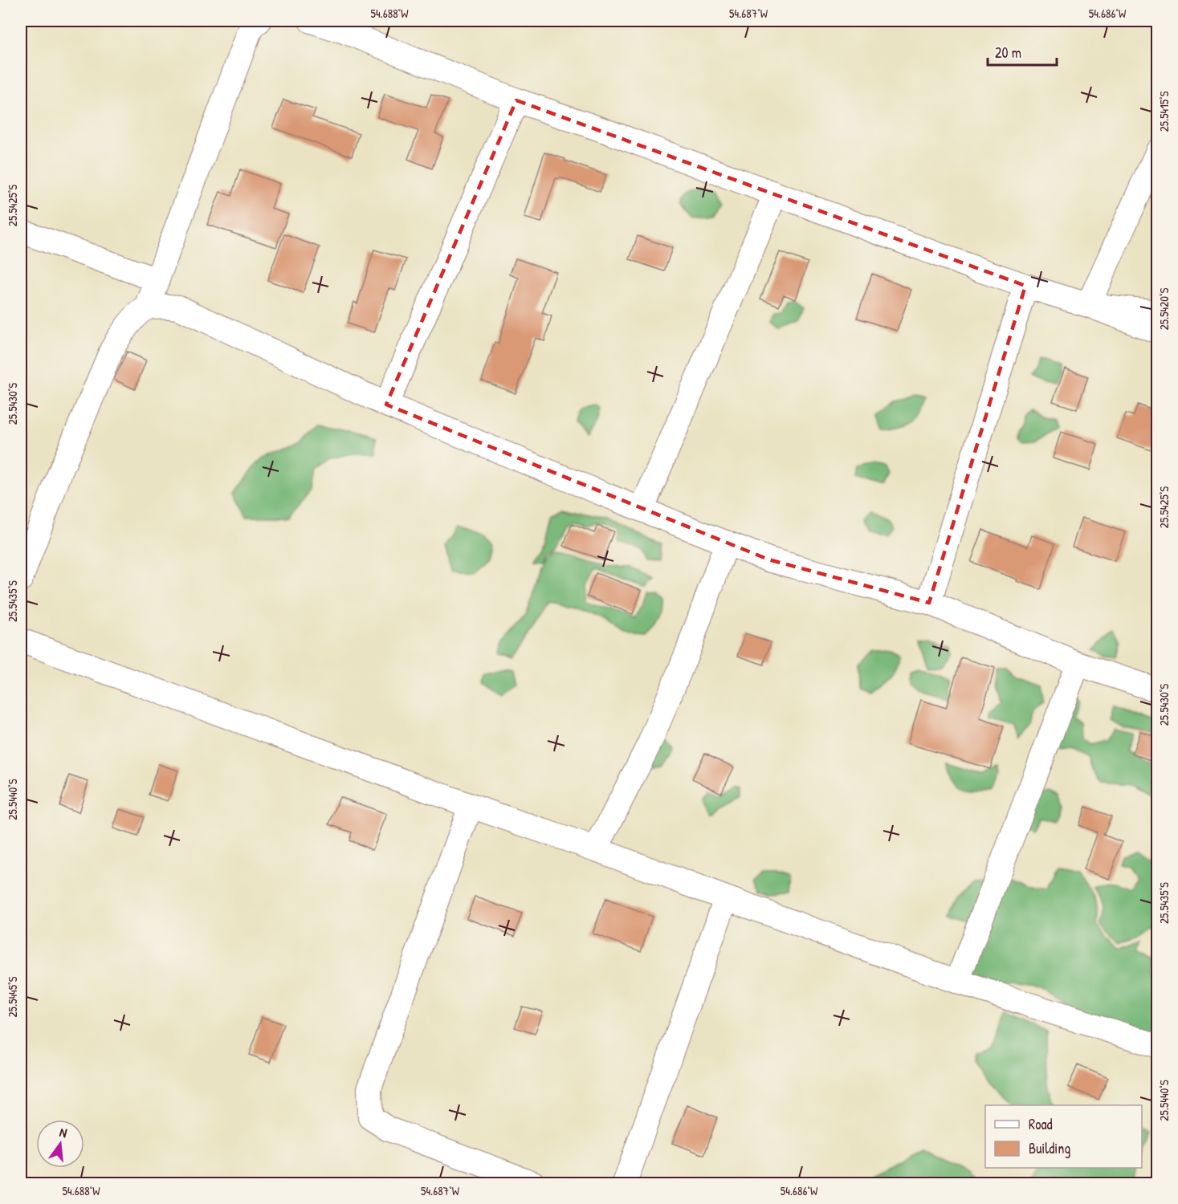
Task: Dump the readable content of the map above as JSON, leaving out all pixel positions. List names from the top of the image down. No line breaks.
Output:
{"legend":["Road","Building"],"scale_bar":"20 m","north":"top","coordinates":["54.688°W","54.687°W","54.686°W","25.5415°S","25.5425°S","25.5420°S","25.5430°S","25.5435°S","25.5440°S","25.5445°S"]}
